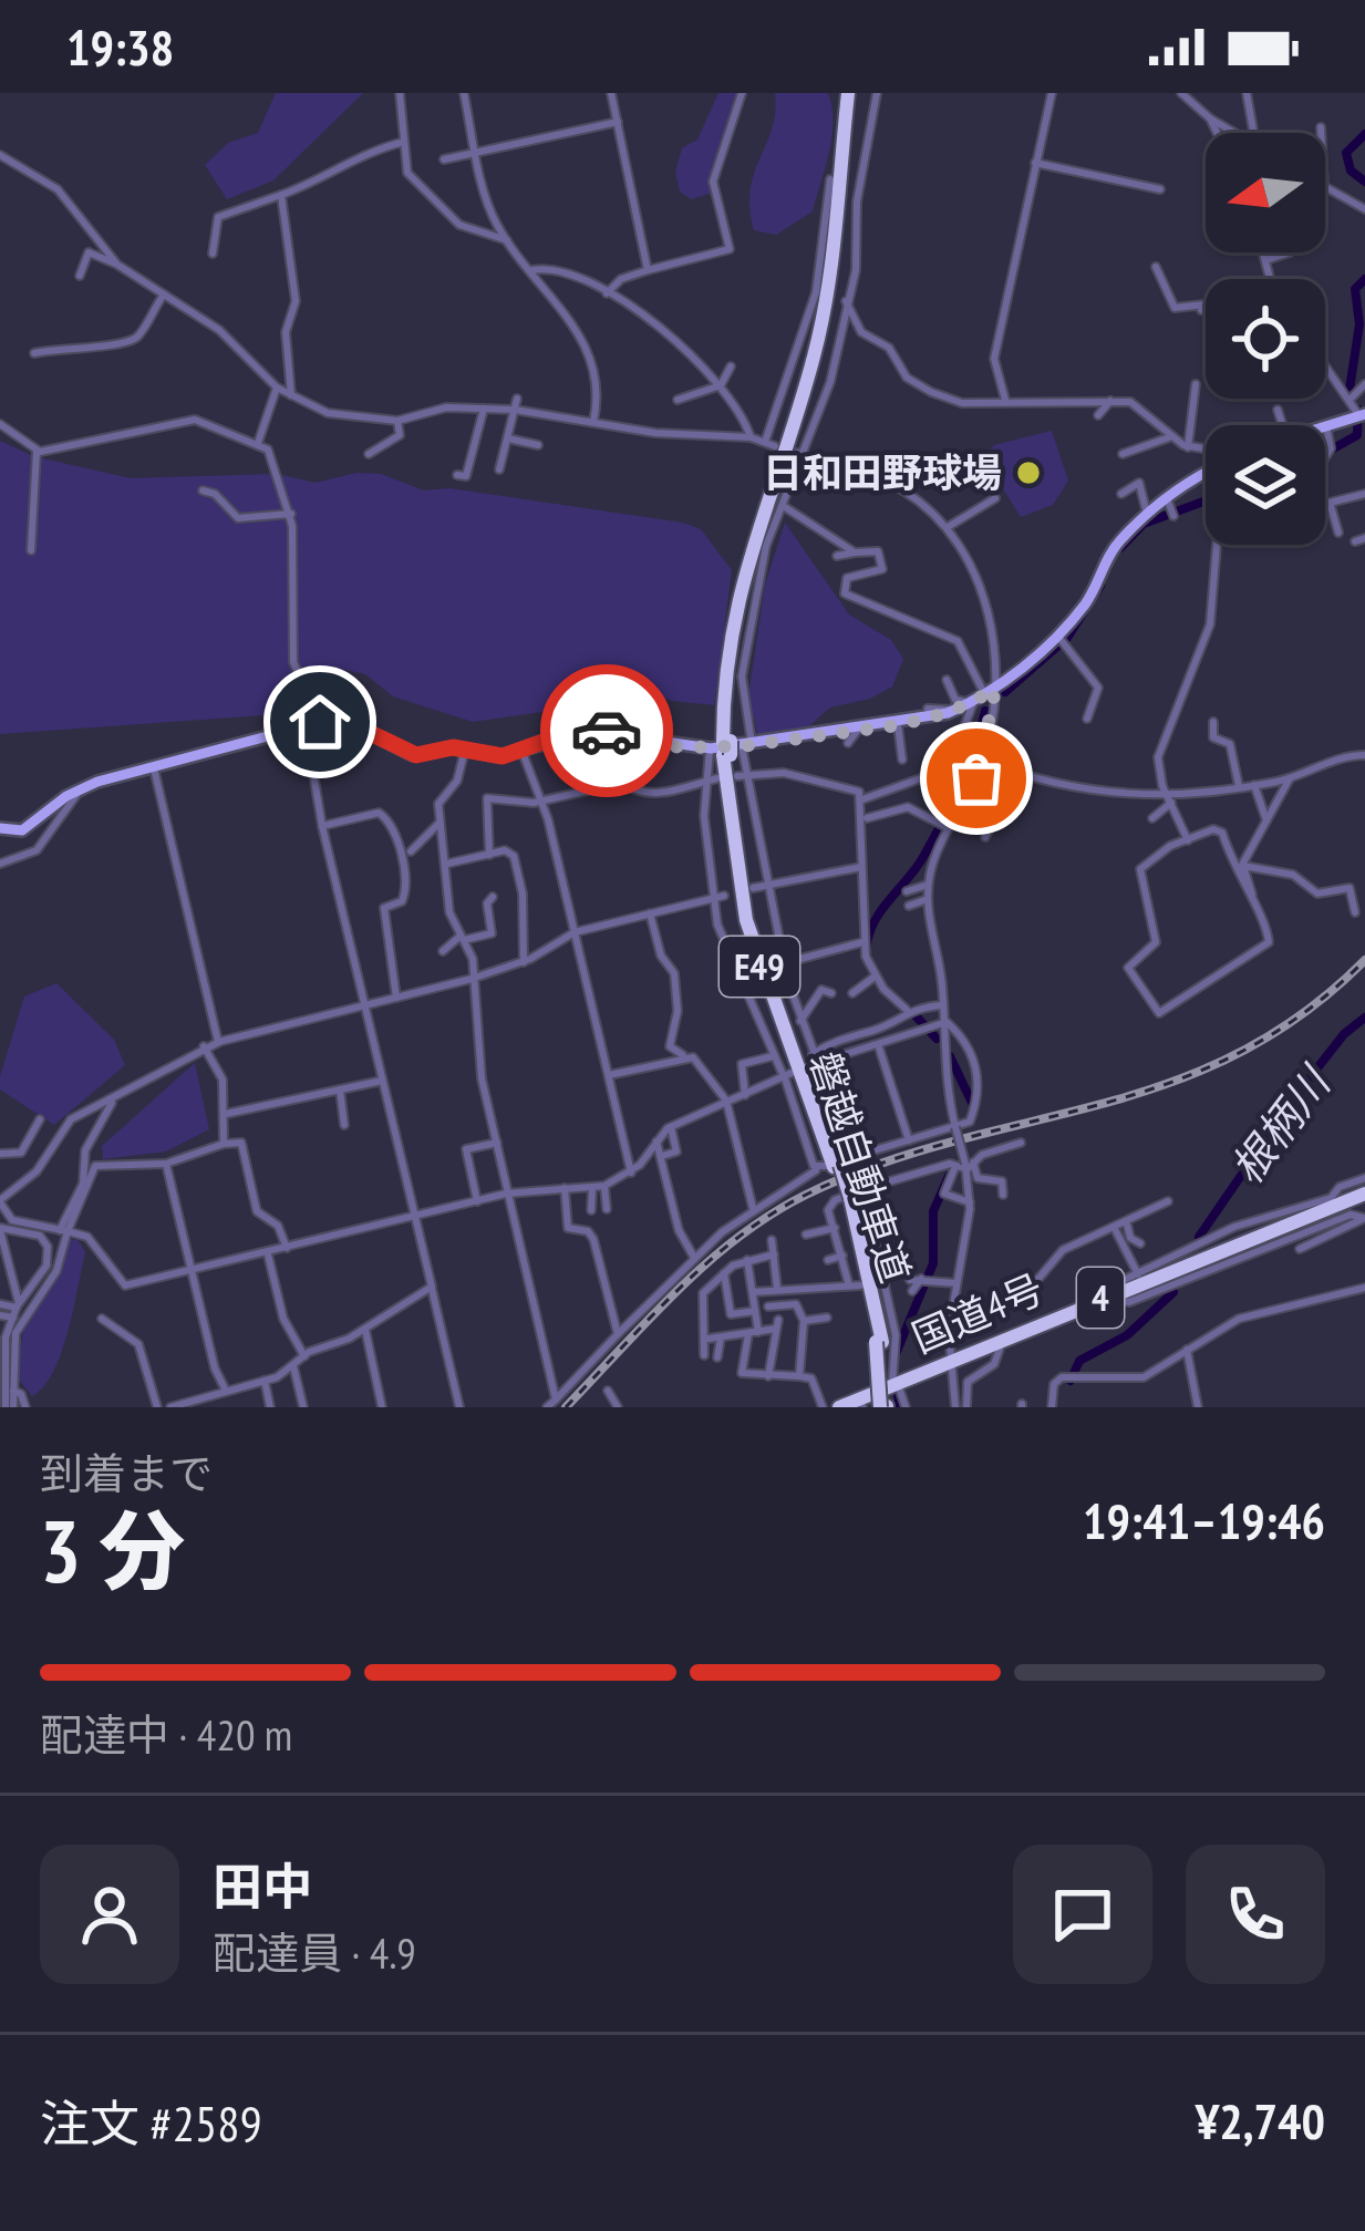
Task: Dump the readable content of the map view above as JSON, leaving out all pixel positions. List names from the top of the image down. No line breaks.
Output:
{"streets":{"highway":["E49","磐越自動車道","4","国道4号"]},"water":["根柄川"],"places":["日和田野球場"],"north":"left","page":{"status":"19:38","heading":["3 分","到着まで","19:41–19:46"],"panel":["田中","配達員 · 4.9","注文 #2589","¥2,740"],"bar":"配達中 · 420 m"}}
